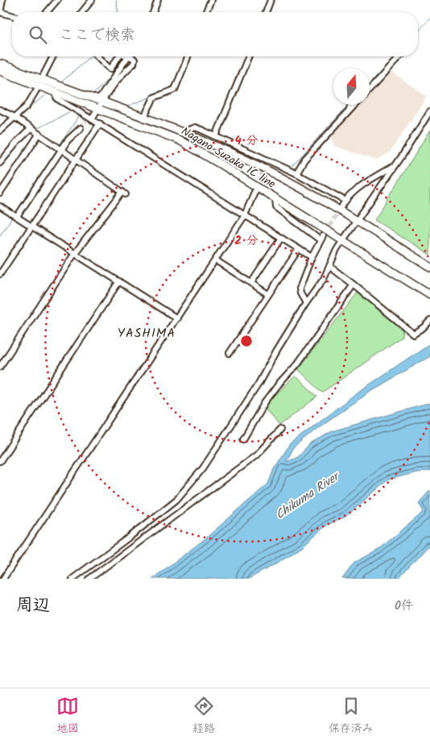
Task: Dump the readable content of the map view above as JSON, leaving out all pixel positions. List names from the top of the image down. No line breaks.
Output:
{"streets":{"main road":["Nagano Suzaka IC line"]},"districts":["YASHIMA"],"water":["Chikuma River"],"north":"top","page":{"search":"ここで検索","heading":["周辺","0件"],"nav":["地図","経路","保存済み"]},"rings":["4 分","2 分"]}
